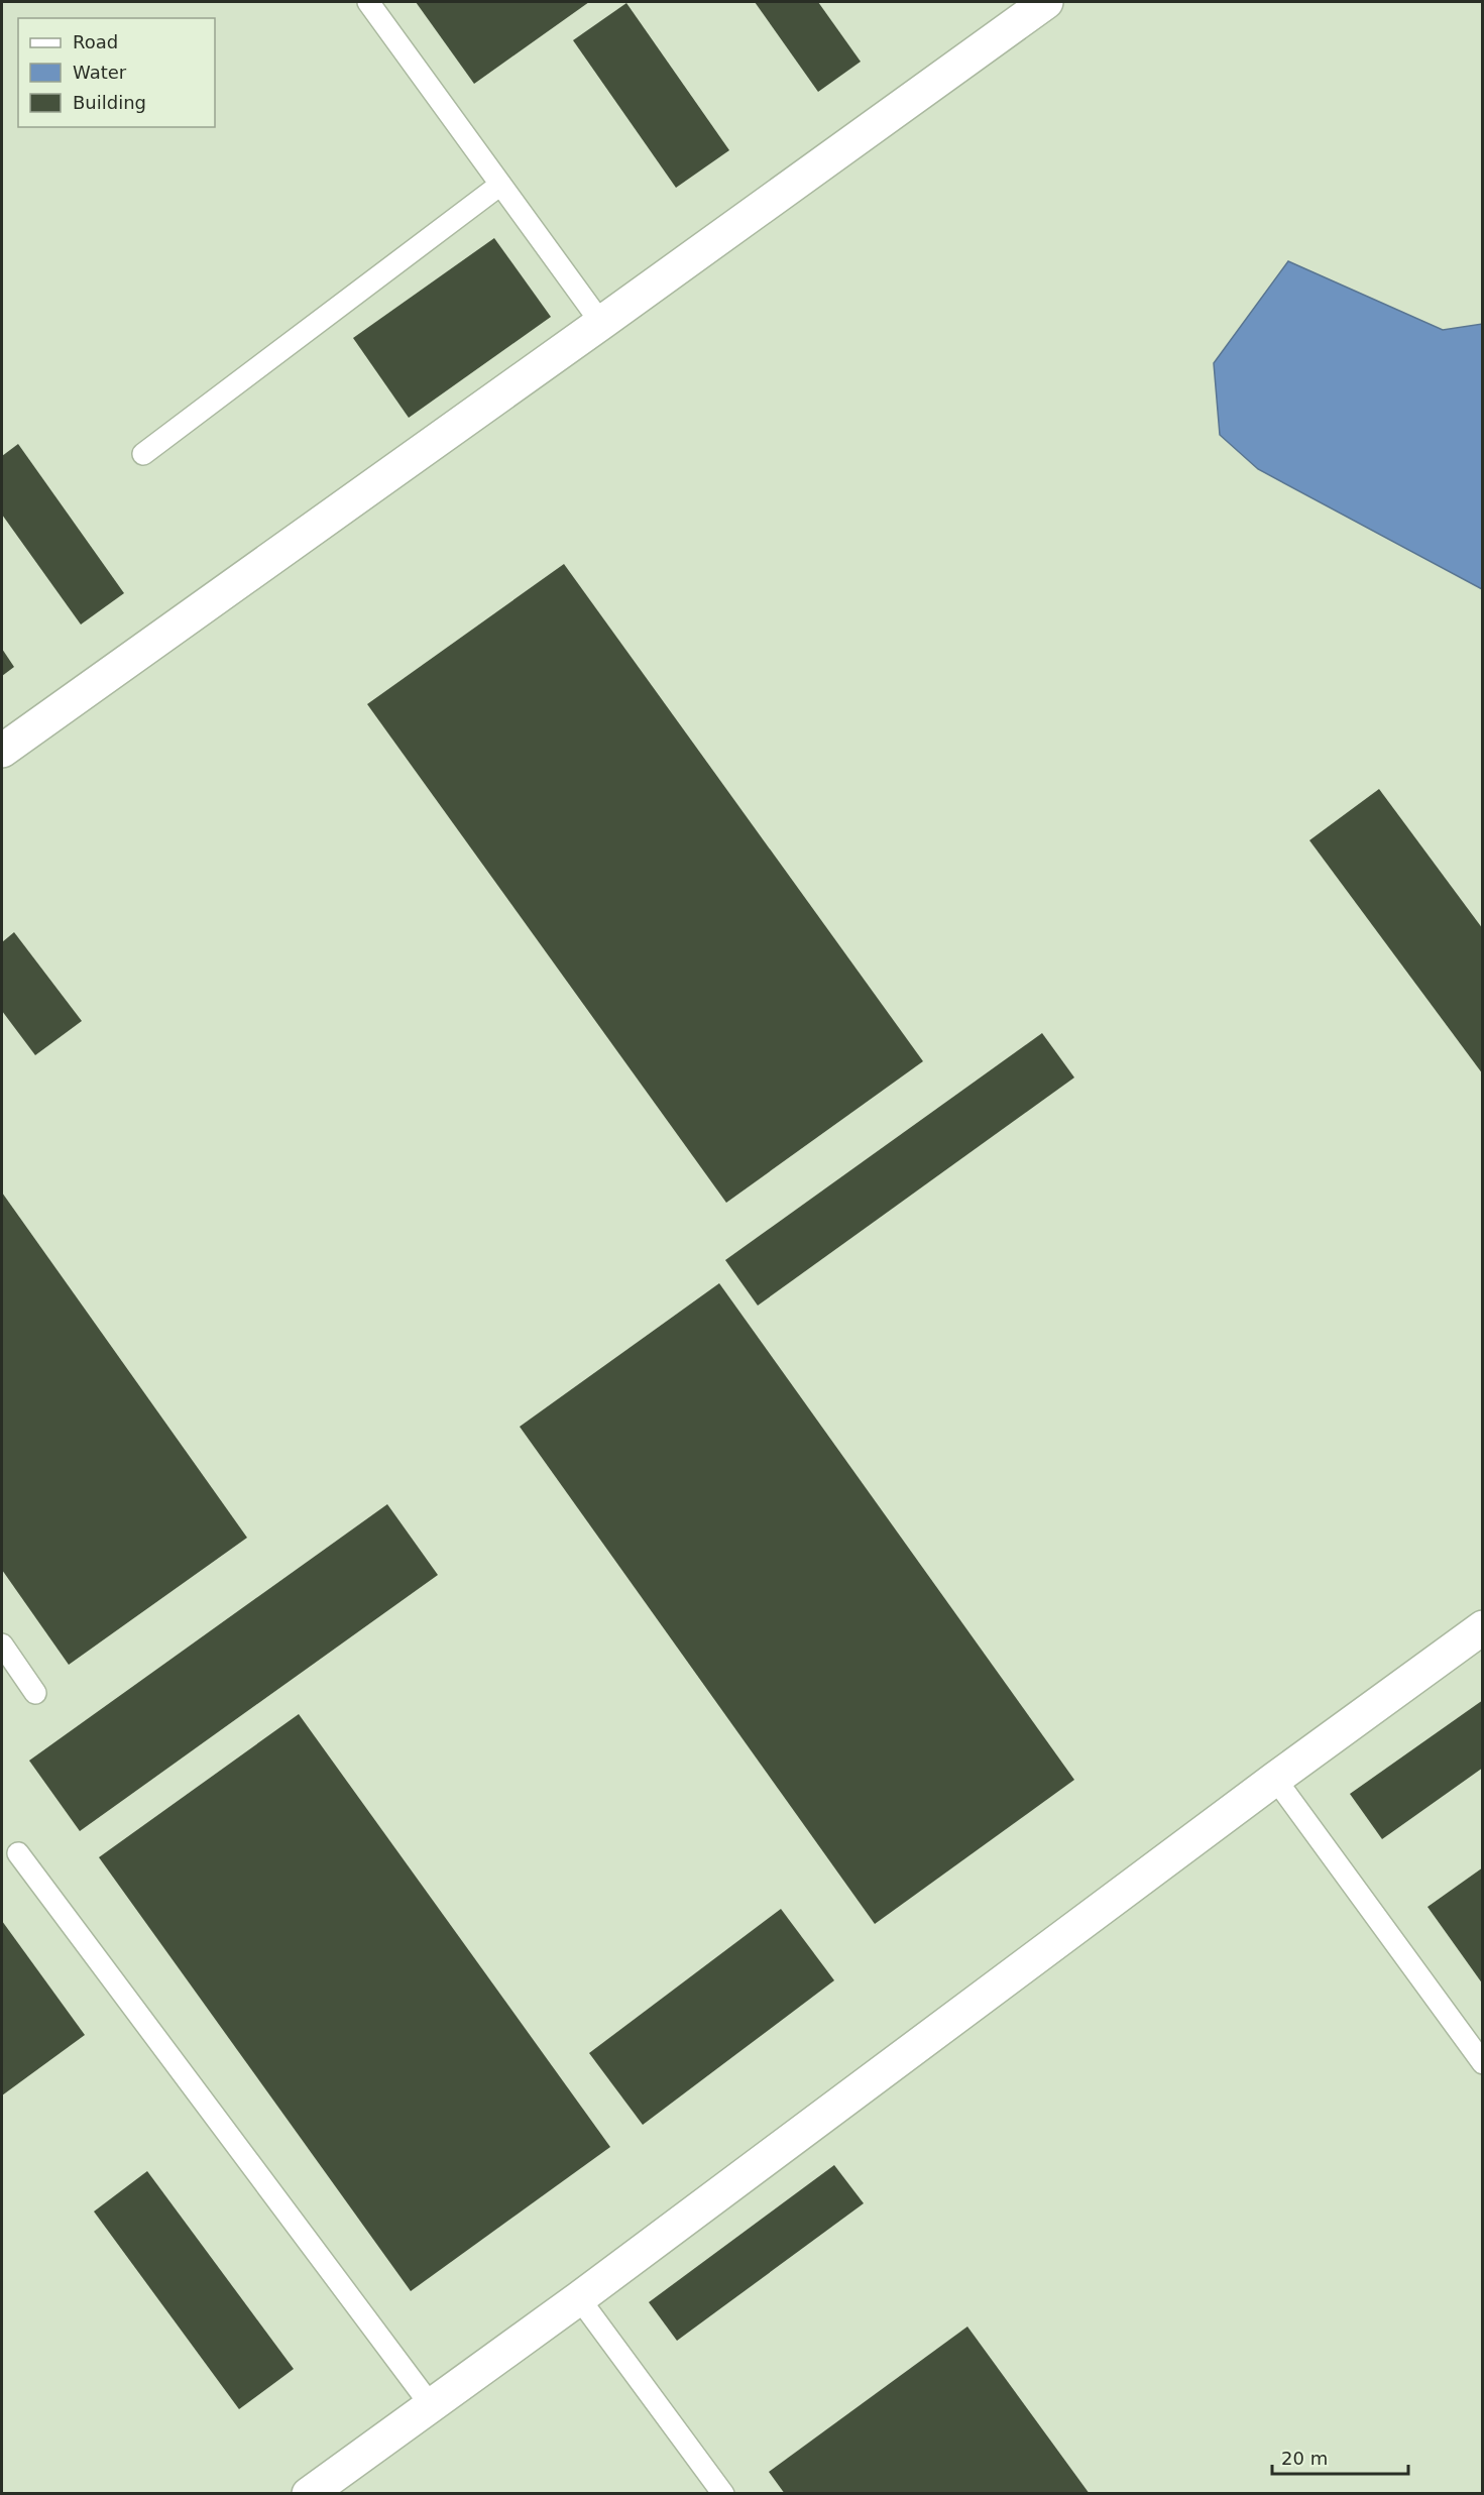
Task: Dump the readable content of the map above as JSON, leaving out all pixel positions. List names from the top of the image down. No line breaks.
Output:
{"legend":["Road","Water","Building"],"scale_bar":"20 m"}
